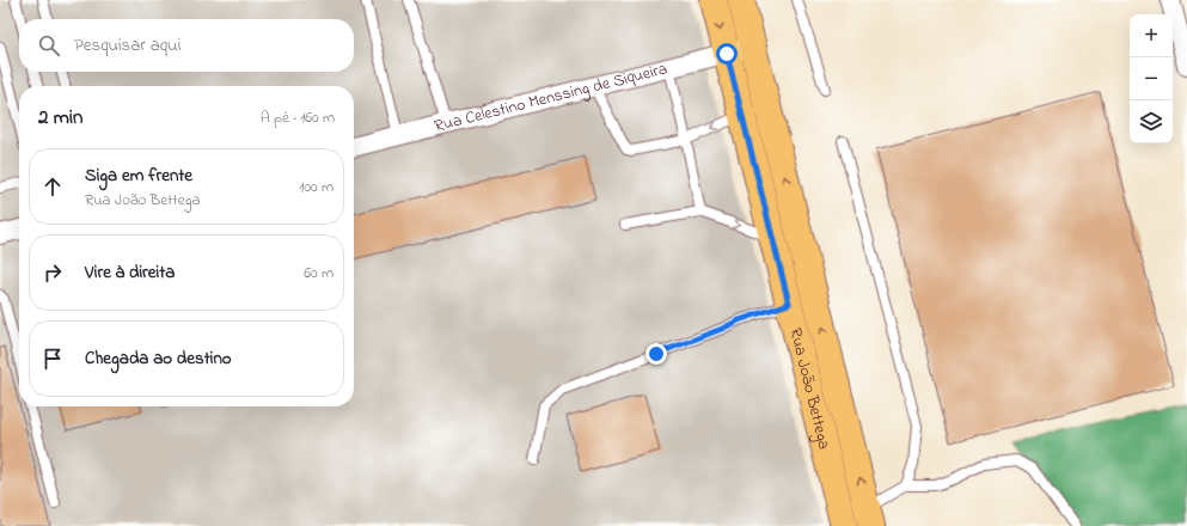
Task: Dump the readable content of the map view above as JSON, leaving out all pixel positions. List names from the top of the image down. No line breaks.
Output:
{"streets":{"main road":["Rua João Bettega"],"street":["Rua Celestino Menssing de Siqueira"]},"crossings":[["Rua Celestino Menssing de Siqueira","Rua João Bettega"]],"page":{"map_buttons":["+","−"],"search":"Pesquisar aqui","heading":["2 min","A pé · 160 m"],"list":[["Siga em frente","Rua João Bettega","100 m"],["Vire à direita","60 m"],"Chegada ao destino"]}}
